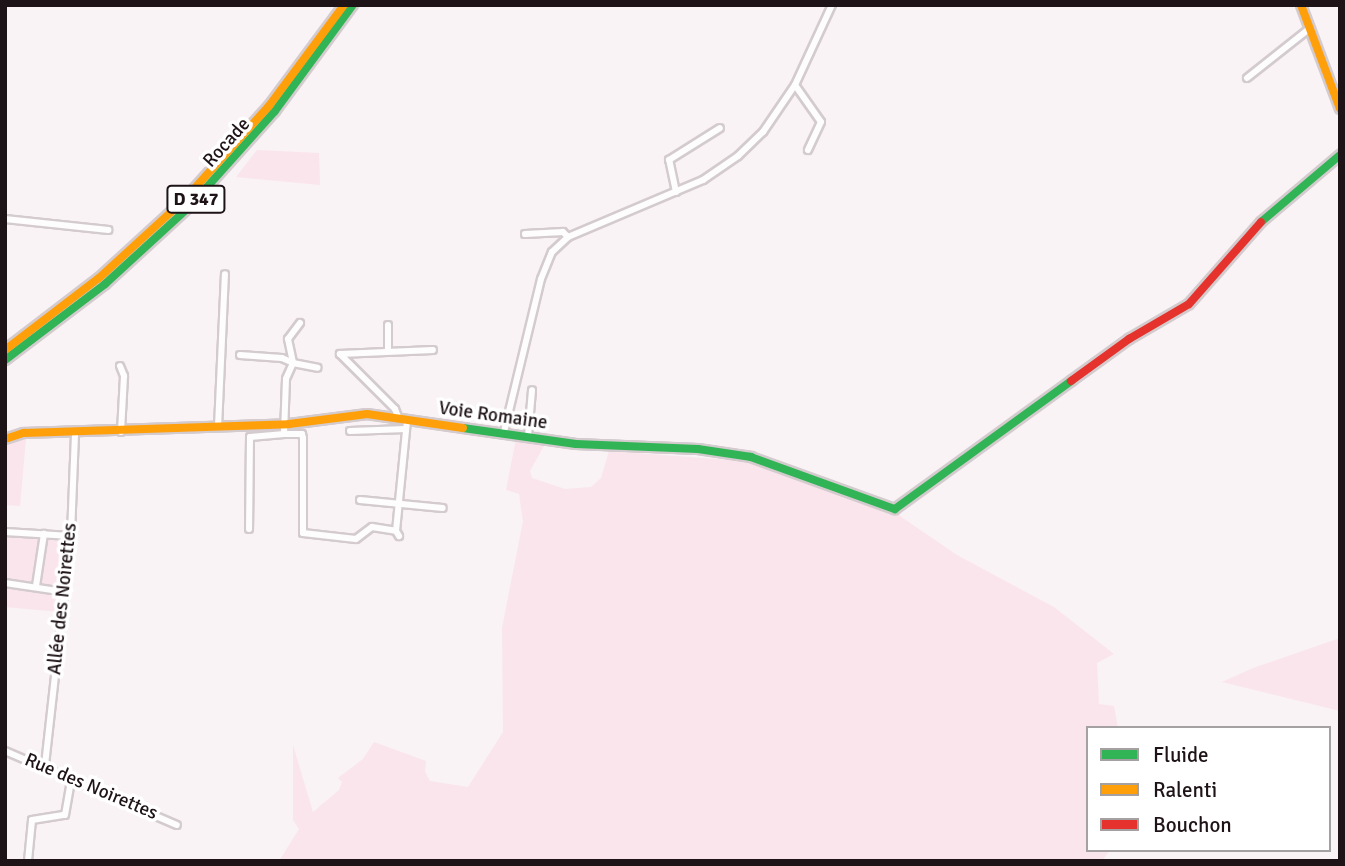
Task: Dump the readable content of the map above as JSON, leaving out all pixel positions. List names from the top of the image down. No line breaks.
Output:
{"streets":{"main road":["Rocade","D 347","Voie Romaine"],"street":["Allée des Noirettes","Rue des Noirettes"]},"crossings":[["Rocade","D 347"],["Voie Romaine","Allée des Noirettes"],["Allée des Noirettes","Rue des Noirettes"]],"legend":["Fluide","Ralenti","Bouchon"]}
